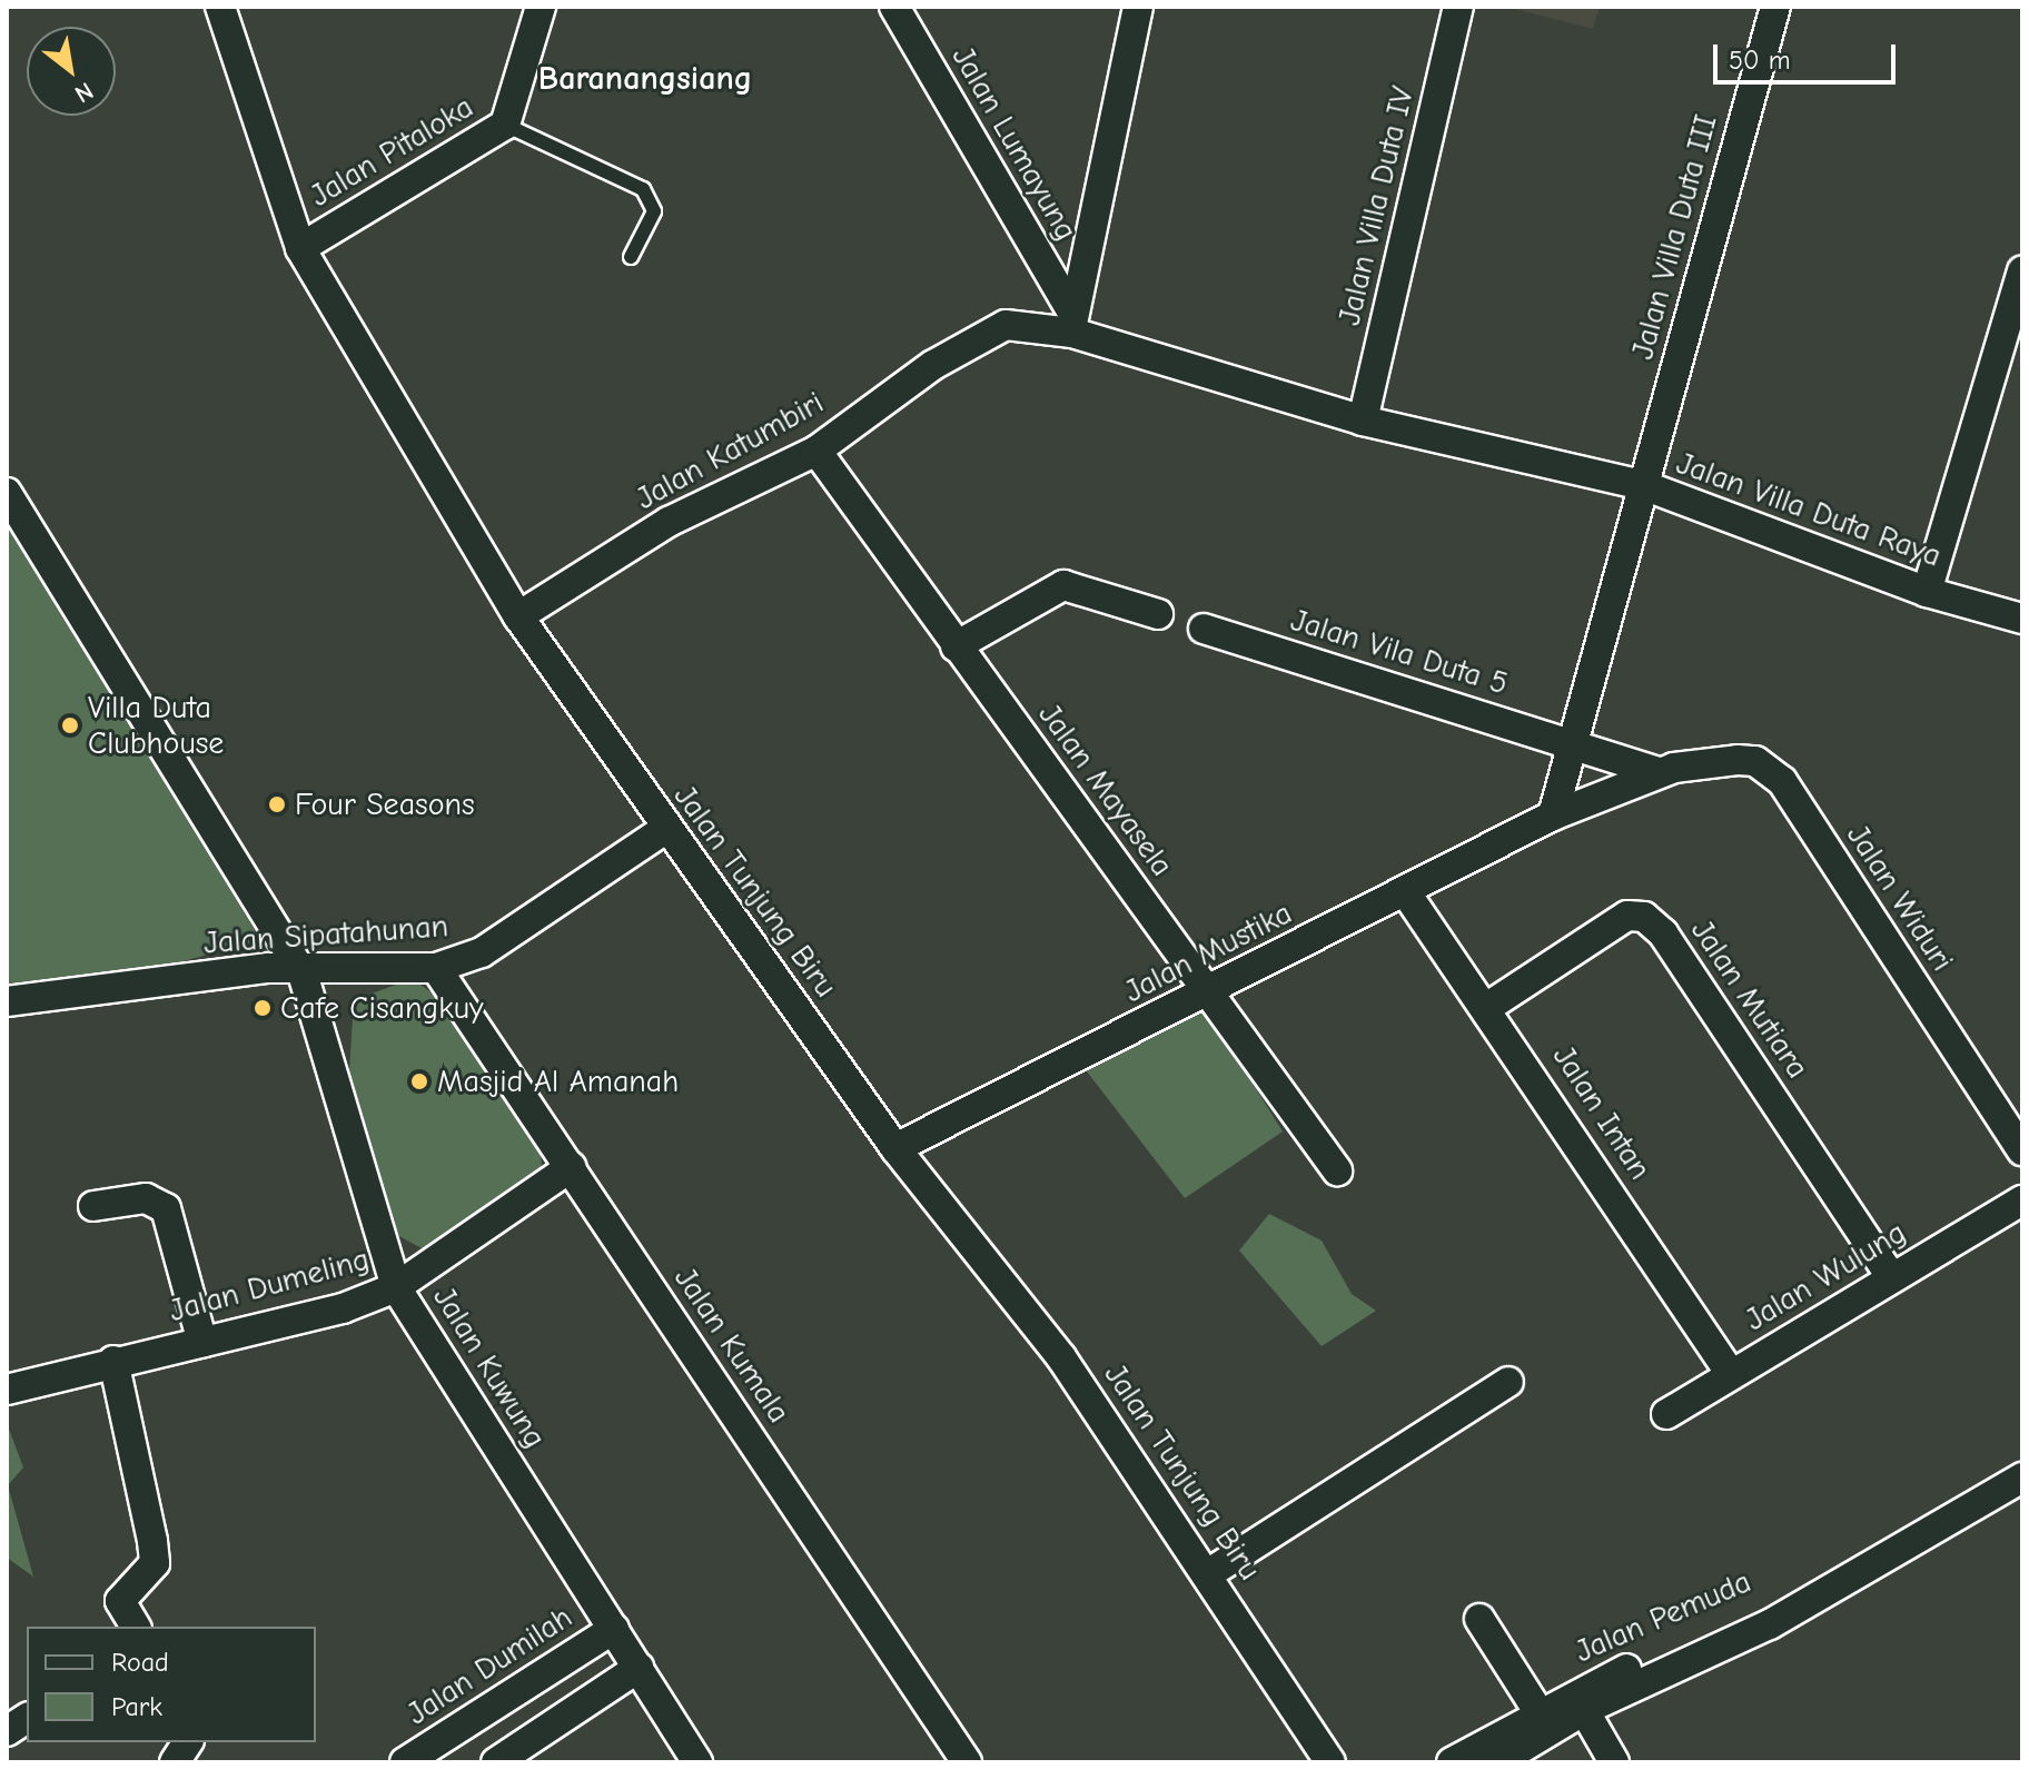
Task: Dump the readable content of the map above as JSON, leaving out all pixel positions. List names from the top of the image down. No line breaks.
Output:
{"streets":{"street":["Jalan Lumayung","Jalan Pitaloka","Jalan Villa Duta IV","Jalan Villa Duta III","Jalan Katumbiri","Jalan Villa Duta Raya","Jalan Vila Duta 5","Jalan Mayasela","Jalan Tunjung Biru","Jalan Widuri","Jalan Sipatahunan","Jalan Mustika","Jalan Mutiara","Jalan Intan","Jalan Wulung","Jalan Dumeling","Jalan Kumala","Jalan Kuwung","Jalan Pemuda","Jalan Dumilah"]},"crossings":[["Jalan Lumayung","Jalan Katumbiri"],["Jalan Pitaloka","Jalan Tunjung Biru"],["Jalan Villa Duta IV","Jalan Katumbiri"],["Jalan Villa Duta III","Jalan Katumbiri"],["Jalan Villa Duta III","Jalan Villa Duta Raya"],["Jalan Katumbiri","Jalan Villa Duta Raya"],["Jalan Katumbiri","Jalan Mayasela"],["Jalan Katumbiri","Jalan Tunjung Biru"],["Jalan Villa Duta Raya","Jalan Vila Duta 5"],["Jalan Villa Duta Raya","Jalan Mustika"],["Jalan Vila Duta 5","Jalan Widuri"],["Jalan Vila Duta 5","Jalan Mustika"],["Jalan Mayasela","Jalan Mustika"],["Jalan Tunjung Biru","Jalan Sipatahunan"],["Jalan Tunjung Biru","Jalan Mustika"],["Jalan Widuri","Jalan Mustika"],["Jalan Sipatahunan","Jalan Kumala"],["Jalan Sipatahunan","Jalan Kuwung"],["Jalan Mutiara","Jalan Intan"],["Jalan Mutiara","Jalan Wulung"],["Jalan Intan","Jalan Wulung"],["Jalan Dumeling","Jalan Kumala"],["Jalan Dumeling","Jalan Kuwung"],["Jalan Kuwung","Jalan Dumilah"]],"districts":["Baranangsiang"],"places":["Villa Duta Clubhouse","Four Seasons","Cafe Cisangkuy","Masjid Al Amanah"],"legend":["Road","Park"],"scale_bar":"50 m","north":"bottom right"}
